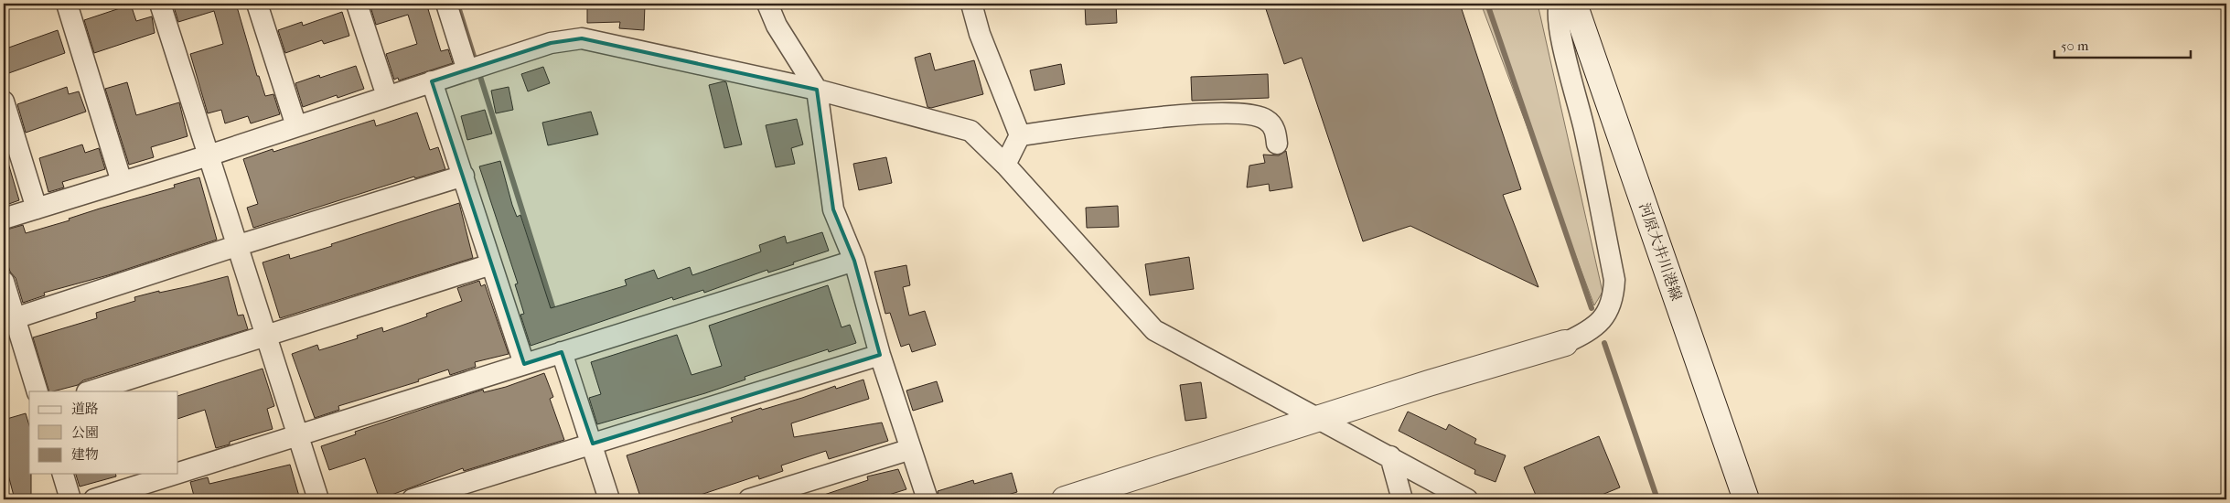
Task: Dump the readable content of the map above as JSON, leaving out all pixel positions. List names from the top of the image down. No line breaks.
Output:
{"streets":{"street":["河原大井川港線"]},"legend":["道路","公園","建物"],"scale_bar":"50 m"}
